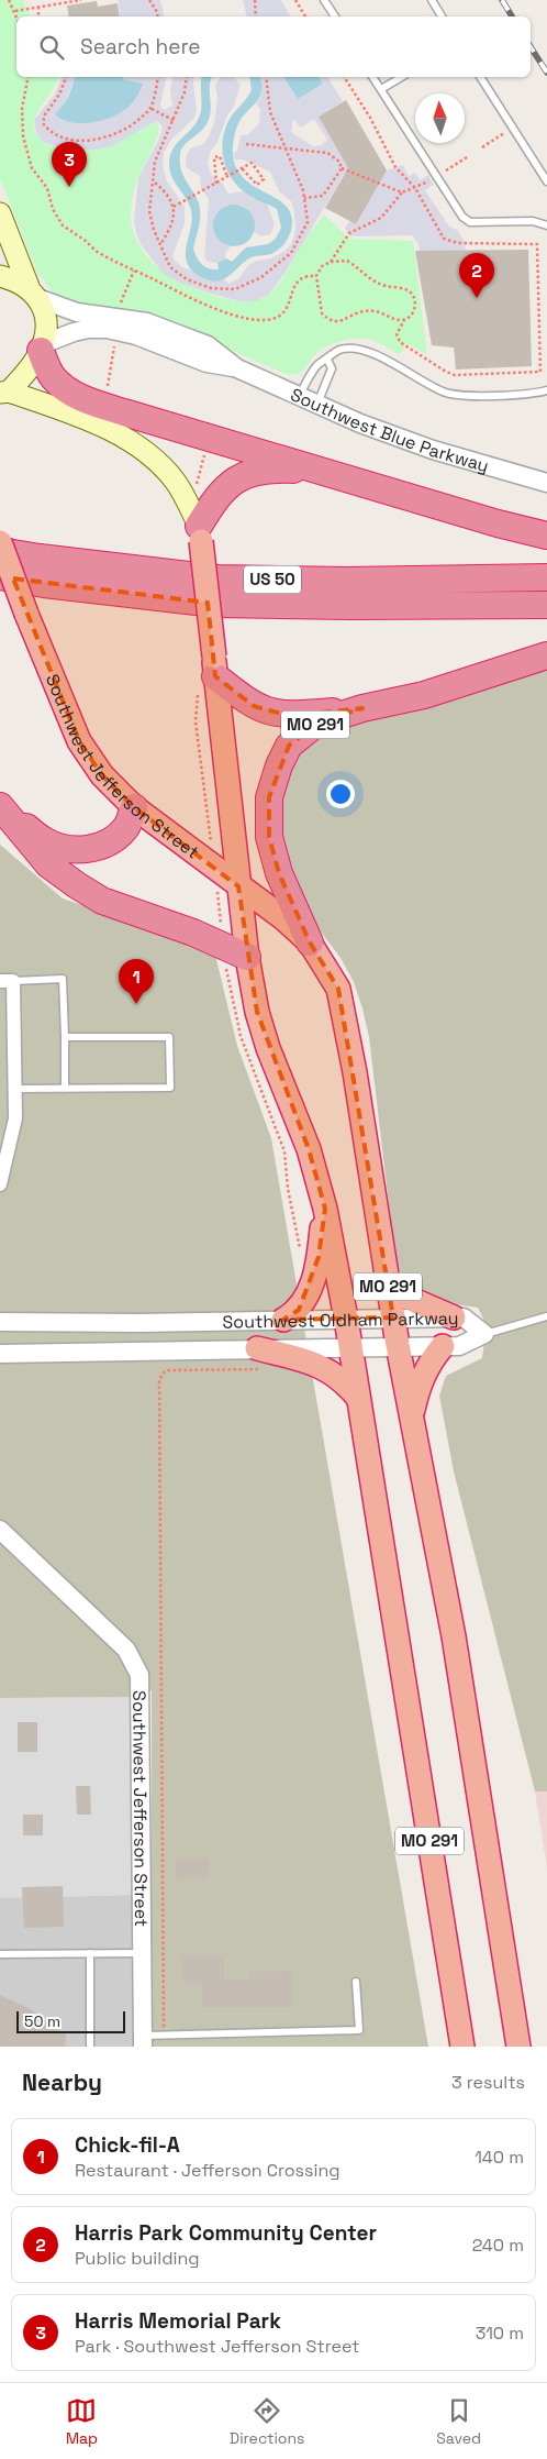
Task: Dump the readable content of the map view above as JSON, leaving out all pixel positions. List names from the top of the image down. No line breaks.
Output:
{"streets":{"highway":["US 50","MO 291","Southwest Jefferson Street"],"street":["Southwest Blue Parkway","Southwest Oldham Parkway"]},"crossings":[["MO 291","Southwest Jefferson Street"],["MO 291","Southwest Oldham Parkway"]],"scale_bar":"50 m","north":"top","page":{"search":"Search here","pins":["3","2","1"],"scale":"50 m","heading":["Nearby","3 results"],"list":[{"mark":"1","name":"Chick-fil-A","note":"Restaurant · Jefferson Crossing","value":"140 m"},{"mark":"2","name":"Harris Park Community Center","note":"Public building","value":"240 m"},{"mark":"3","name":"Harris Memorial Park","note":"Park · Southwest Jefferson Street","value":"310 m"}],"nav":["Map","Directions","Saved"]}}
